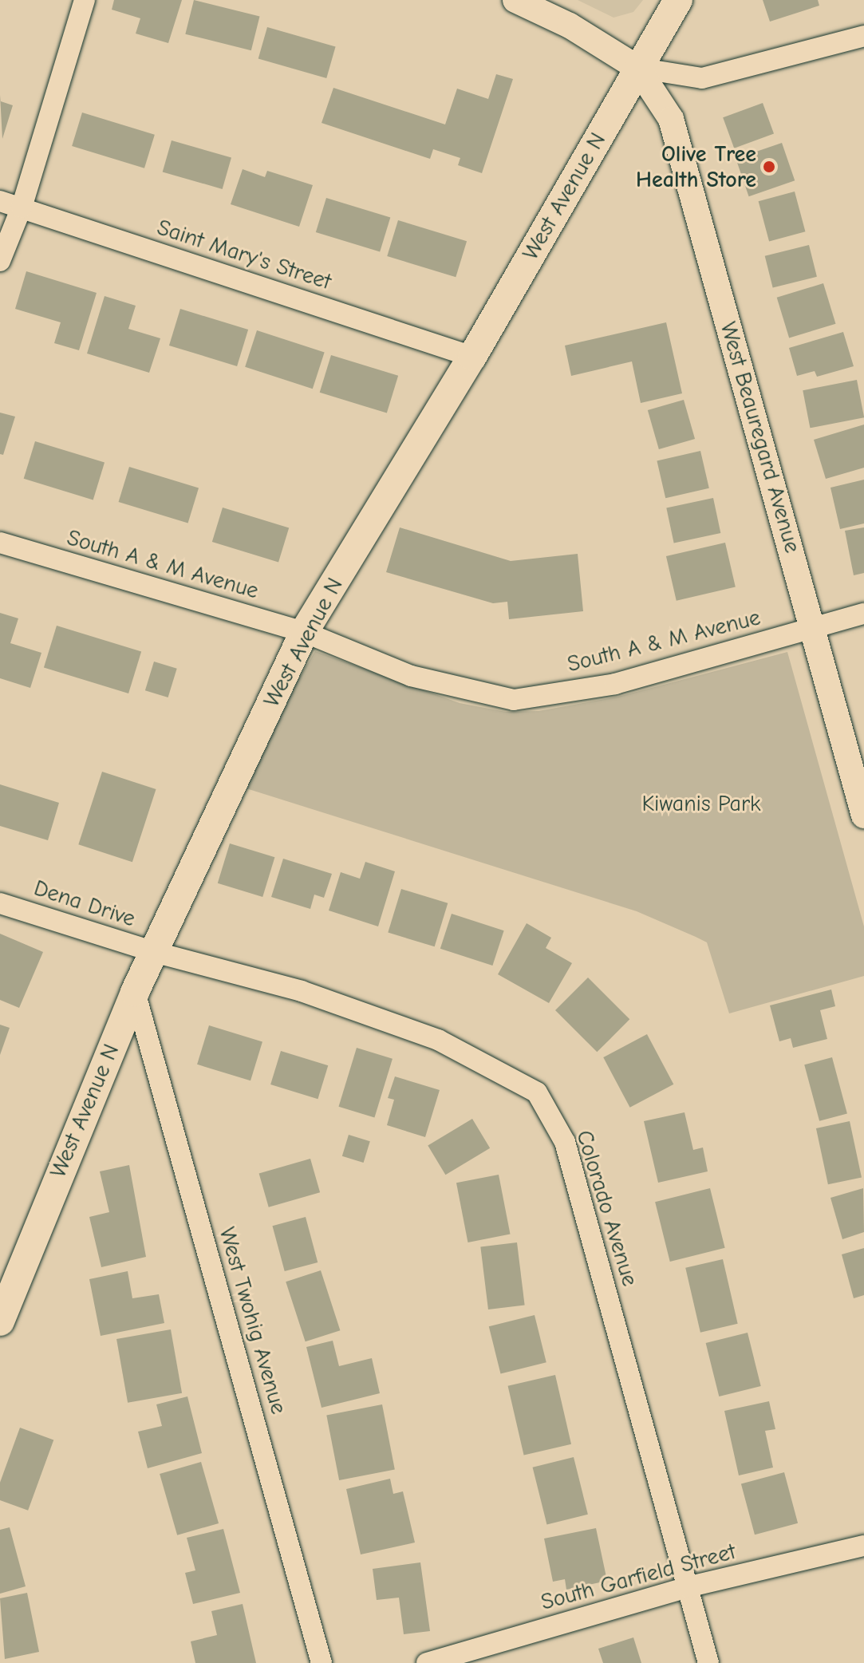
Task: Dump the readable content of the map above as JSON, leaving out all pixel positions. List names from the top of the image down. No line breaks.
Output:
{"streets":{"main road":["West Avenue N"],"street":["Saint Mary's Street","West Beauregard Avenue","South A & M Avenue","Dena Drive","Colorado Avenue","West Twohig Avenue","South Garfield Street"]},"crossings":[["West Avenue N","Saint Mary's Street"],["West Avenue N","West Beauregard Avenue"],["West Avenue N","South A & M Avenue"],["West Avenue N","Dena Drive"],["West Avenue N","Colorado Avenue"],["West Avenue N","West Twohig Avenue"],["West Beauregard Avenue","South A & M Avenue"],["Dena Drive","Colorado Avenue"],["Colorado Avenue","South Garfield Street"]],"parks":["Kiwanis Park"],"places":["Olive Tree Health Store"]}
